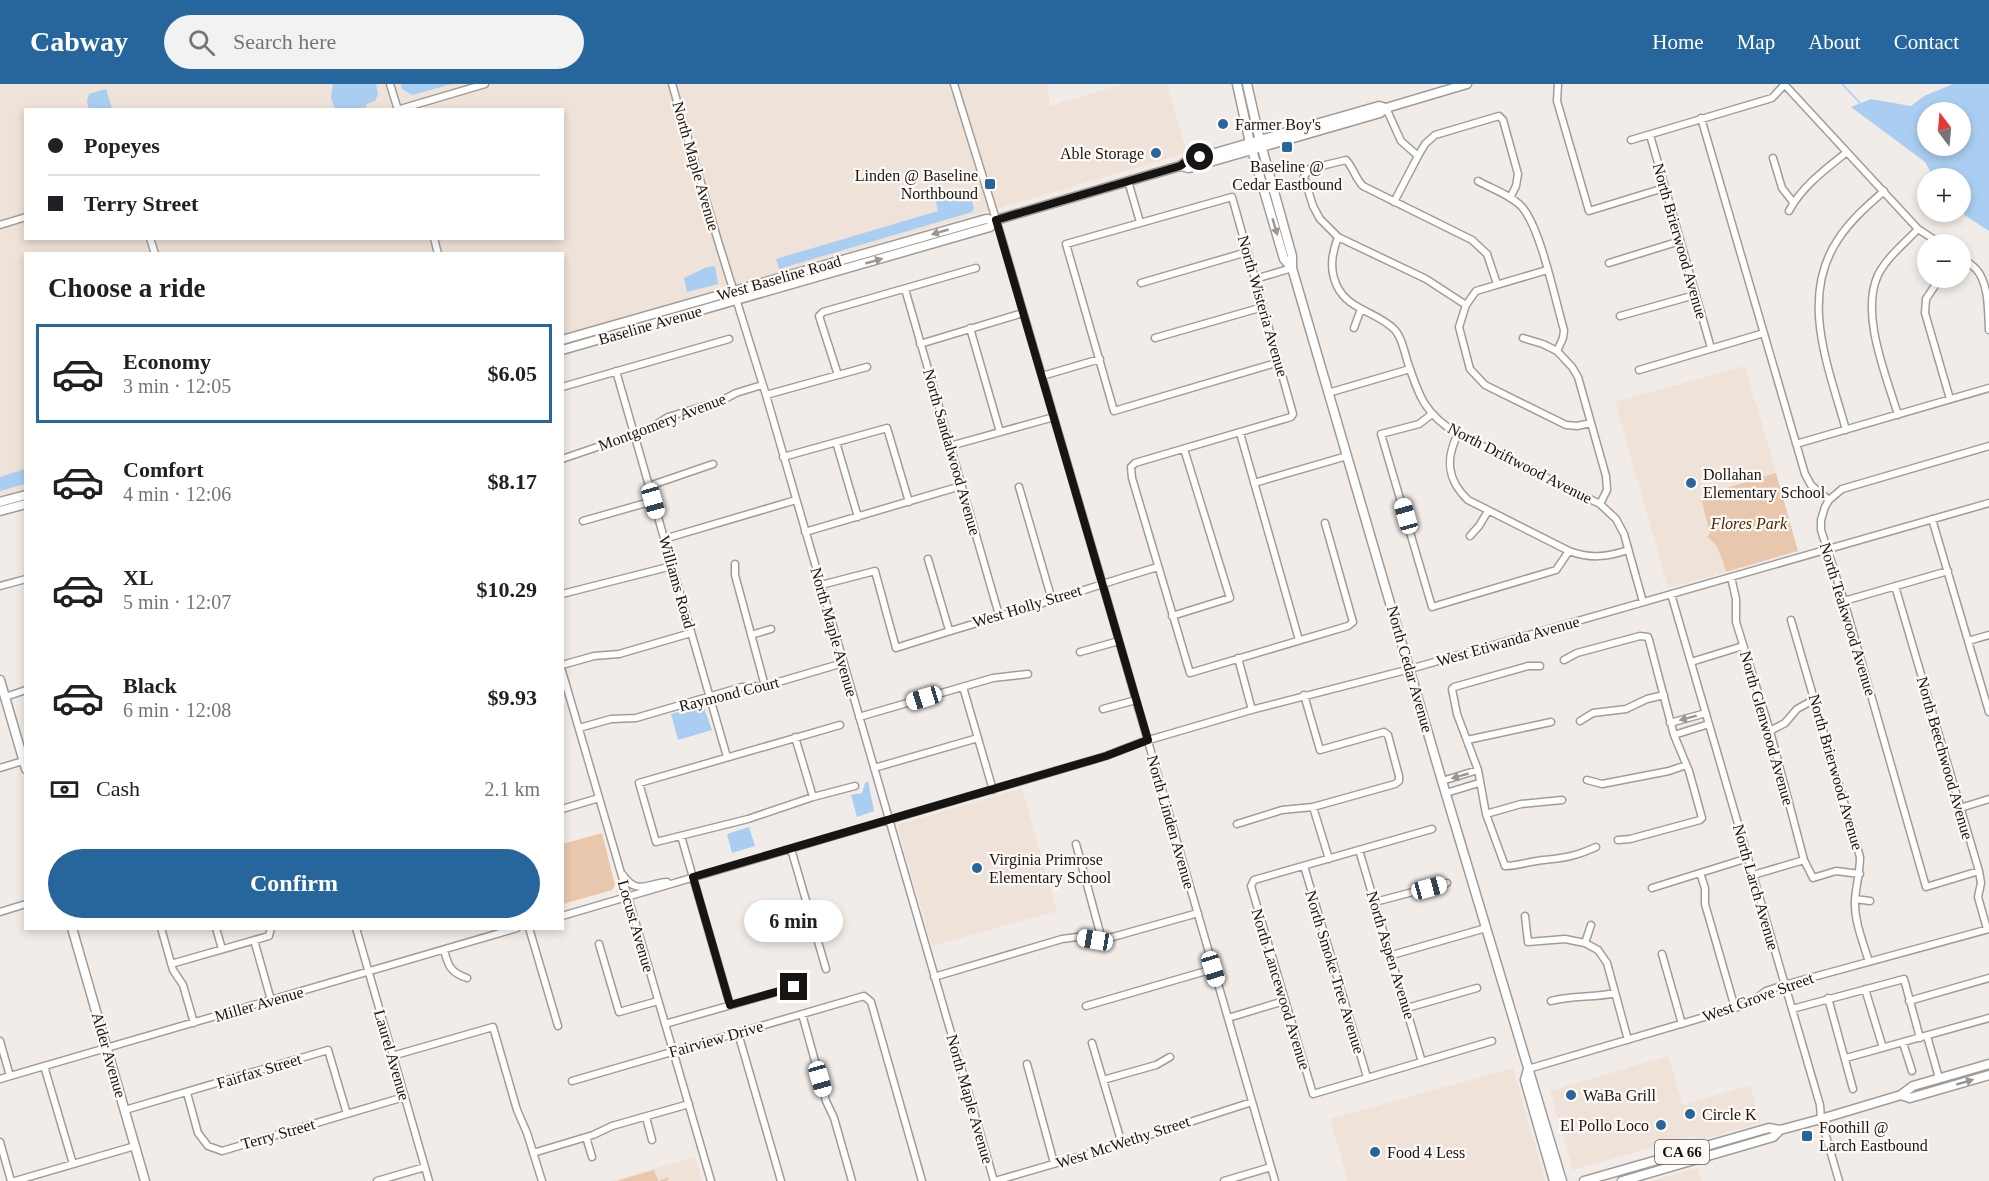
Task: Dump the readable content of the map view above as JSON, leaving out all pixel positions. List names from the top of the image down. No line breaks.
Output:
{"streets":{"main road":["West Baseline Road","Baseline Avenue","North Cedar Avenue","Alder Avenue","CA 66"],"street":["North Maple Avenue","North Brierwood Avenue","North Wisteria Avenue","Montgomery Avenue","North Sandalwood Avenue","North Driftwood Avenue","Williams Road","West Holly Street","North Teakwood Avenue","West Etiwanda Avenue","Raymond Court","North Glenwood Avenue","North Beechwood Avenue","North Linden Avenue","North Larch Avenue","Locust Avenue","North Aspen Avenue","North Smoke Tree Avenue","North Lancewood Avenue","West Grove Street","Miller Avenue","Fairview Drive","Laurel Avenue","Fairfax Street","Terry Street","West McWethy Street"]},"crossings":[["North Maple Avenue","West Baseline Road"],["North Maple Avenue","Baseline Avenue"],["North Maple Avenue","Montgomery Avenue"],["North Maple Avenue","West Holly Street"],["North Maple Avenue","West Etiwanda Avenue"],["North Maple Avenue","Raymond Court"],["North Maple Avenue","West McWethy Street"],["North Brierwood Avenue","North Glenwood Avenue"],["North Brierwood Avenue","West Grove Street"],["West Baseline Road","Baseline Avenue"],["West Baseline Road","North Cedar Avenue"],["West Baseline Road","North Linden Avenue"],["Montgomery Avenue","Williams Road"],["North Sandalwood Avenue","West Holly Street"],["Williams Road","Raymond Court"],["West Holly Street","North Linden Avenue"],["North Teakwood Avenue","West Etiwanda Avenue"],["North Teakwood Avenue","North Beechwood Avenue"],["West Etiwanda Avenue","North Cedar Avenue"],["West Etiwanda Avenue","North Glenwood Avenue"],["West Etiwanda Avenue","North Linden Avenue"],["West Etiwanda Avenue","North Larch Avenue"],["North Cedar Avenue","West Grove Street"],["Raymond Court","Locust Avenue"],["North Beechwood Avenue","West Grove Street"],["North Linden Avenue","West McWethy Street"],["North Larch Avenue","West Grove Street"],["Locust Avenue","Fairview Drive"],["North Smoke Tree Avenue","North Lancewood Avenue"],["Miller Avenue","Alder Avenue"],["Miller Avenue","Laurel Avenue"],["Alder Avenue","Fairfax Street"],["Laurel Avenue","Terry Street"],["Fairfax Street","Terry Street"]],"parks":["Flores Park"],"places":{"other":["Farmer Boy's","Able Storage","Dollahan Elementary School","Virginia Primrose Elementary School","WaBa Grill","Circle K","El Pollo Loco","Food 4 Less"],"transit":["Baseline @ Cedar Eastbound","Linden @ Baseline Northbound","Foothill @ Larch Eastbound"]},"north":"top","page":{"header":"Cabway","search":"Search here","nav":["Home","Map","About","Contact"],"map_buttons":["+","−"],"banner":["Popeyes","Terry Street"],"heading":"Choose a ride","list":[{"name":"Economy","note":"3 min · 12:05","value":"$6.05"},{"name":"Comfort","note":"4 min · 12:06","value":"$8.17"},{"name":"XL","note":"5 min · 12:07","value":"$10.29"},{"name":"Black","note":"6 min · 12:08","value":"$9.93"}],"pay":["Cash","2.1 km"],"buttons":"Confirm","bubble":"6 min"}}
